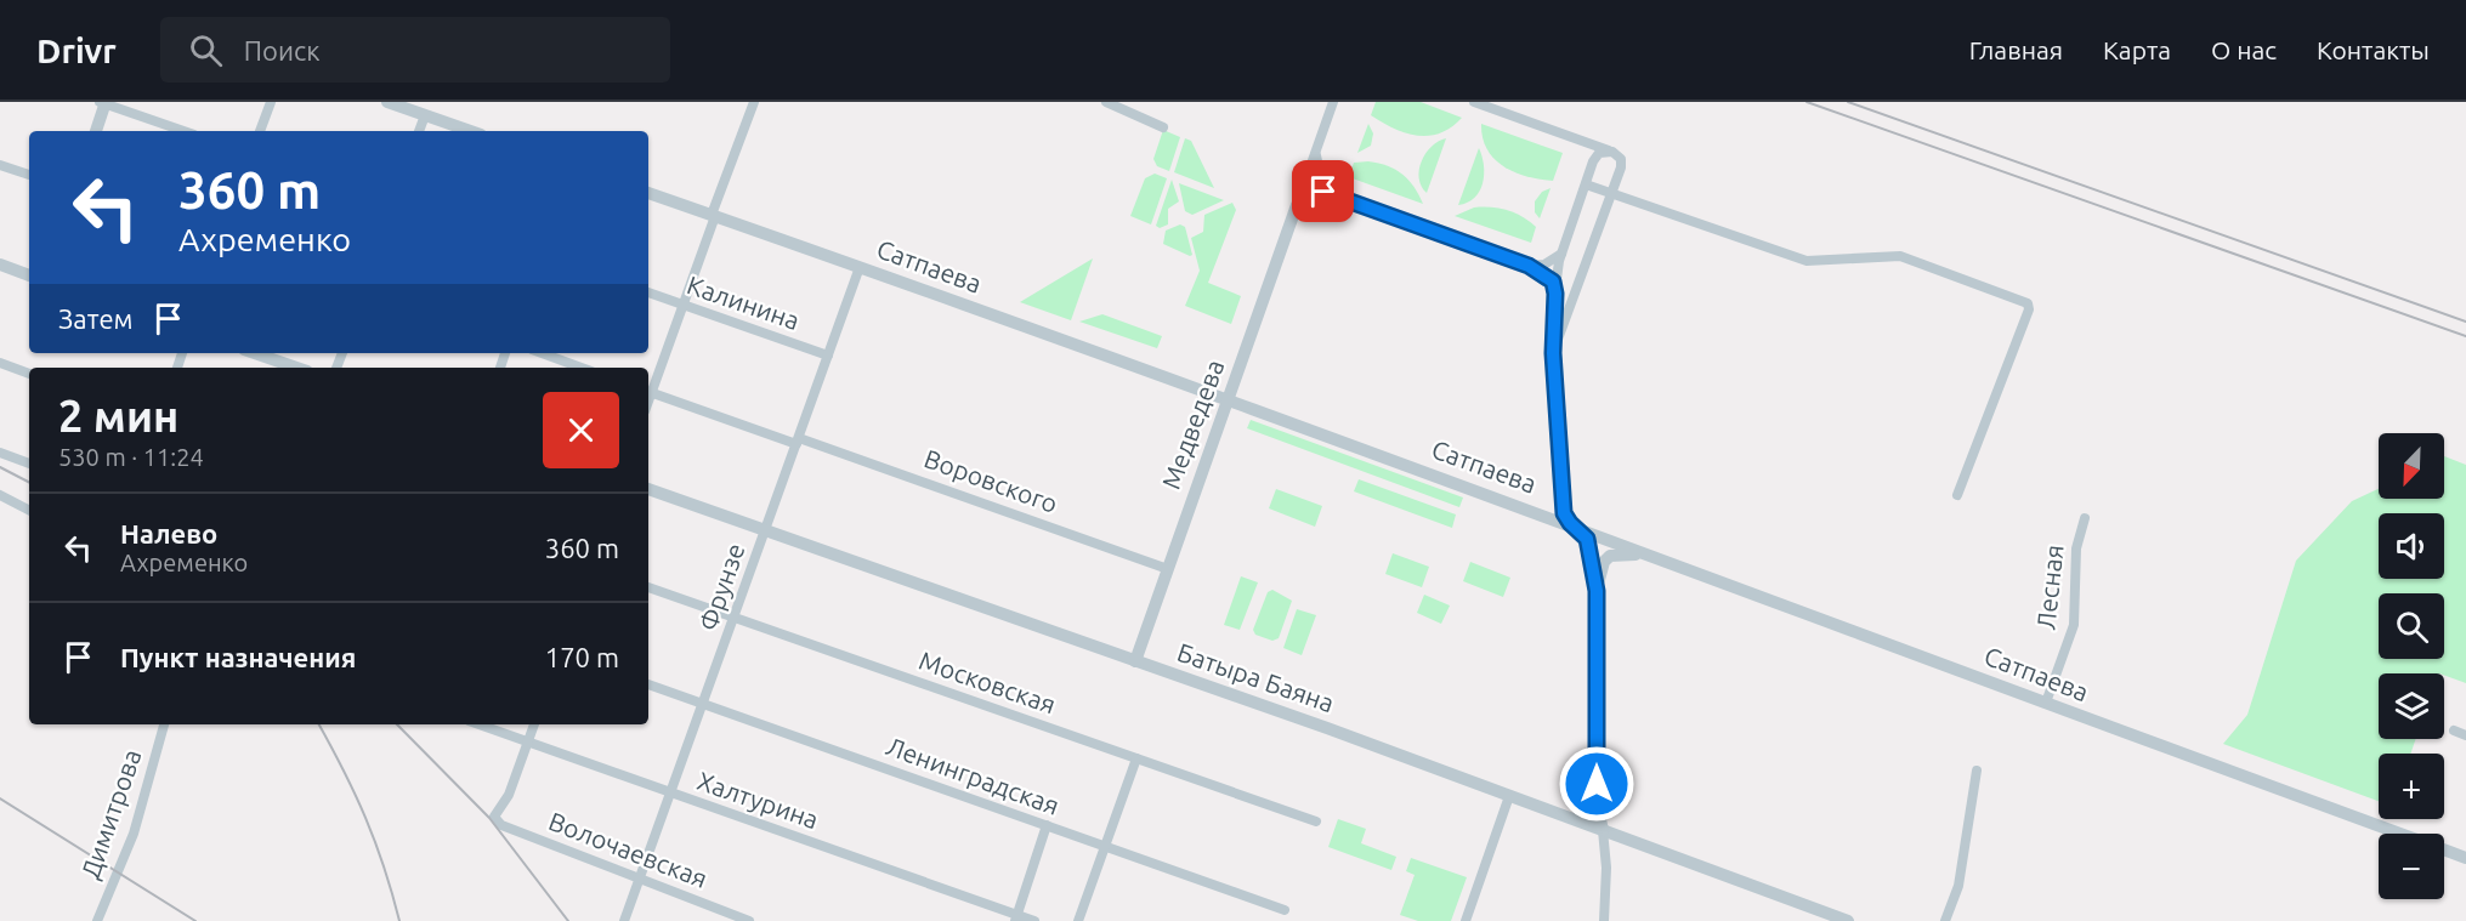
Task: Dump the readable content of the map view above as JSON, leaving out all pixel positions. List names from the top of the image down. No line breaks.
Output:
{"streets":{"street":["Сатпаева","Калинина","Медведева","Воровского","Фрунзе","Лесная","Батыра Баяна","Московская","Ленинградская","Халтурина","Димитрова","Волочаевская"]},"crossings":[["Сатпаева","Медведева"],["Сатпаева","Фрунзе"],["Сатпаева","Лесная"],["Калинина","Фрунзе"],["Медведева","Воровского"],["Медведева","Батыра Баяна"],["Воровского","Фрунзе"],["Фрунзе","Батыра Баяна"],["Фрунзе","Московская"],["Фрунзе","Ленинградская"],["Фрунзе","Халтурина"],["Фрунзе","Волочаевская"],["Халтурина","Волочаевская"]],"north":"bottom left","page":{"header":"Drivr","search":"Поиск","nav":["Главная","Карта","О нас","Контакты"],"turn":["360 m","Ахременко"],"then":"Затем","heading":["2 мин","530 m · 11:24"],"map_buttons":["+","−"],"list":[{"name":"Налево","note":"Ахременко","value":"360 m"},{"name":"Пункт назначения","value":"170 m"}]}}
